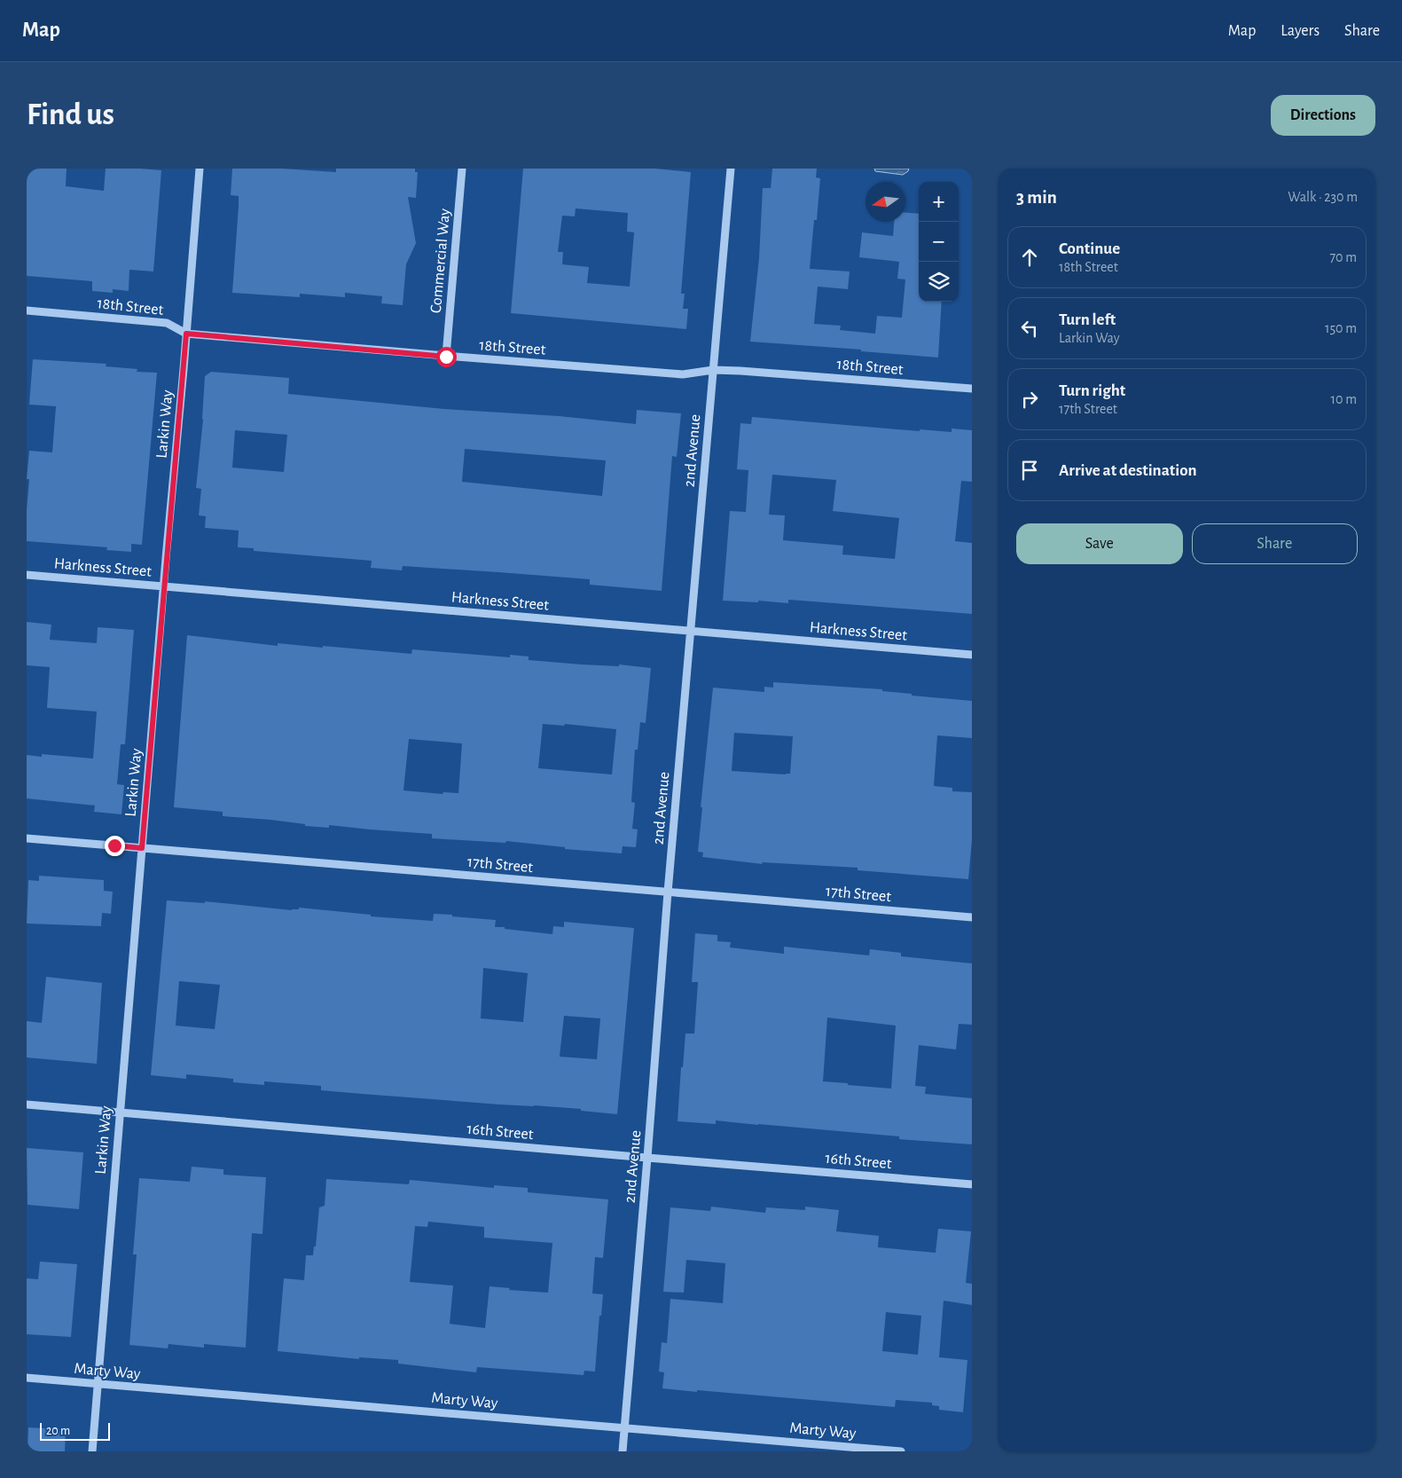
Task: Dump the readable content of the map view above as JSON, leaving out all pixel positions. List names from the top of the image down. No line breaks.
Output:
{"streets":{"street":["Commercial Way","18th Street","Larkin Way","2nd Avenue","Harkness Street","17th Street","16th Street","Marty Way"]},"crossings":[["Commercial Way","18th Street"],["18th Street","Larkin Way"],["18th Street","2nd Avenue"],["Larkin Way","Harkness Street"],["Larkin Way","17th Street"],["Larkin Way","16th Street"],["Larkin Way","Marty Way"],["2nd Avenue","Harkness Street"],["2nd Avenue","17th Street"],["2nd Avenue","16th Street"],["2nd Avenue","Marty Way"]],"scale_bar":"20 m","north":"left","page":{"header":"Map","nav":["Map","Layers","Share"],"buttons":["Directions",["Save","Share"]],"title":"Find us","heading":["3 min","Walk · 230 m"],"map_buttons":["+","−"],"list":[["Continue","18th Street","70 m"],["Turn left","Larkin Way","150 m"],["Turn right","17th Street","10 m"],"Arrive at destination"],"scale":"20 m"}}
